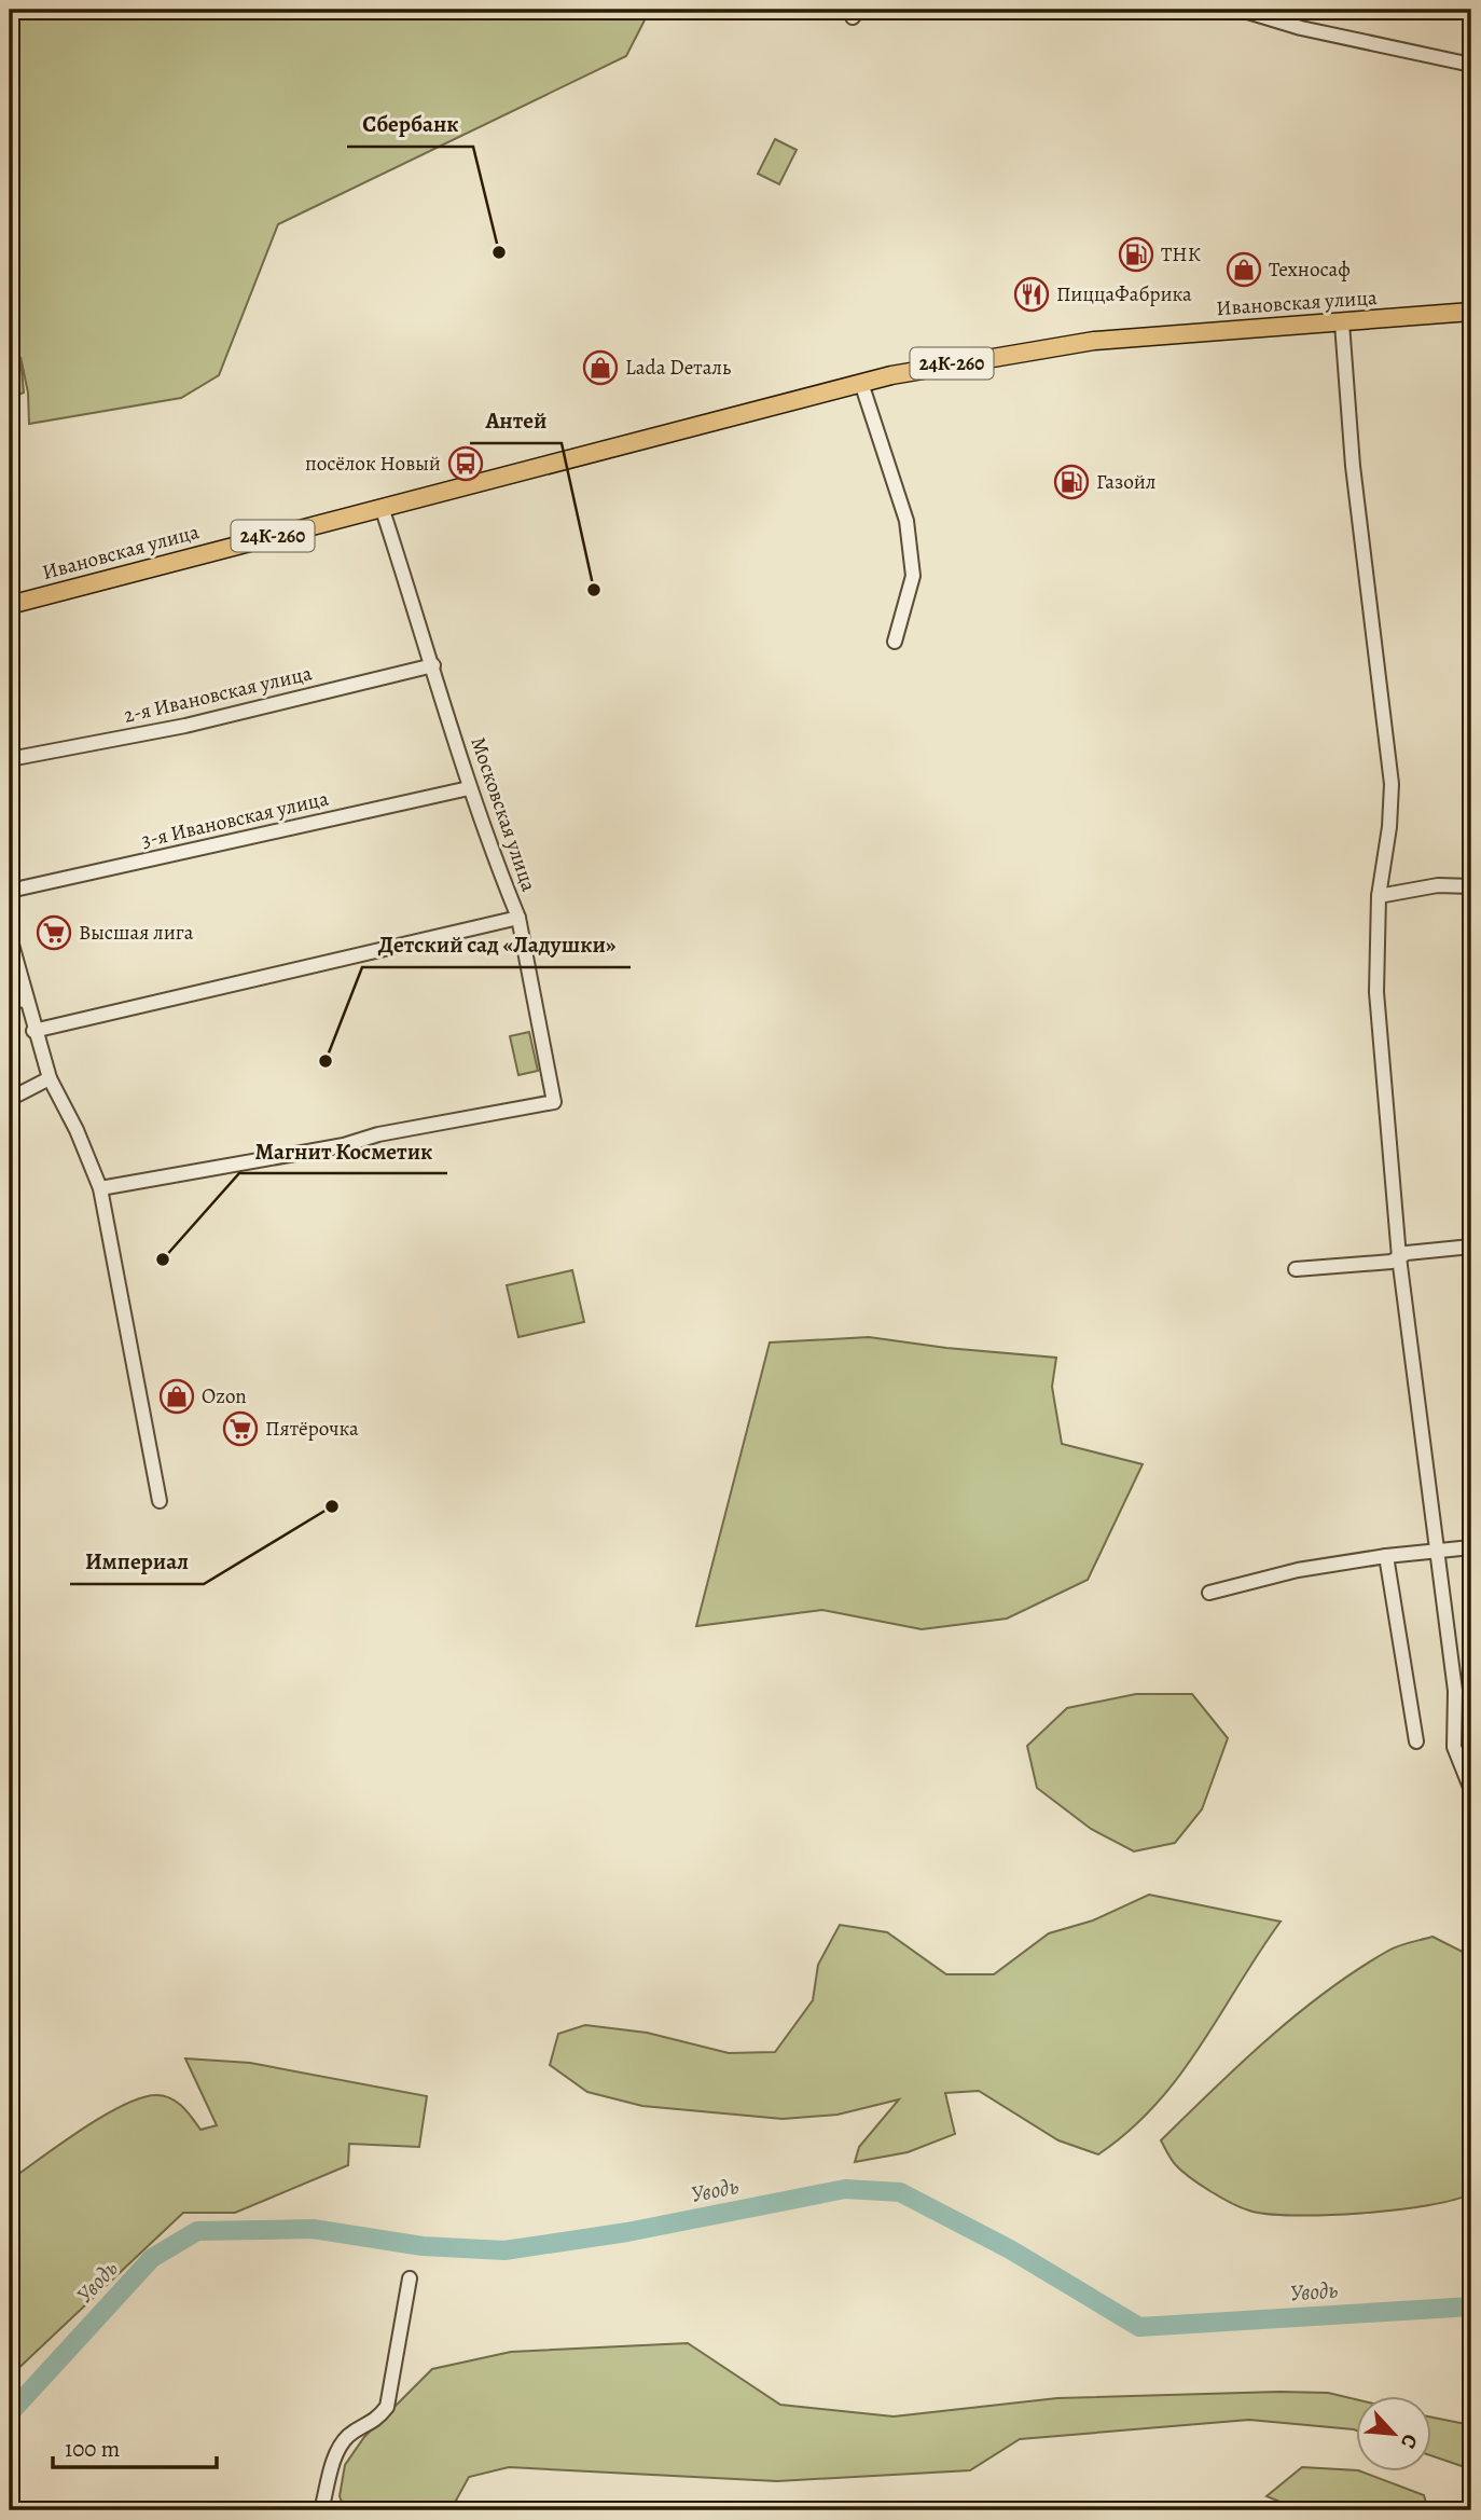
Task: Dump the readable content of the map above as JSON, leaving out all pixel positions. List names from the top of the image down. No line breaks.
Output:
{"streets":{"main road":["Ивановская улица","24К-260"],"street":["2-я Ивановская улица","Московская улица","3-я Ивановская улица"]},"crossings":[["Ивановская улица","Московская улица"],["2-я Ивановская улица","Московская улица"],["Московская улица","3-я Ивановская улица"]],"water":["Уводь"],"places":{"other":["Сбербанк","Антей","Детский сад «Ладушки»","Магнит Косметик","Империал"],"fuel station":["ТНК","Газойл"],"shop":["Техносаф","Lada Dеталь","Ozon"],"restaurant":["ПиццаФабрика"],"bus stop":["посёлок Новый"],"supermarket":["Высшая лига","Пятёрочка"]},"scale_bar":"100 m","north":"bottom right"}
